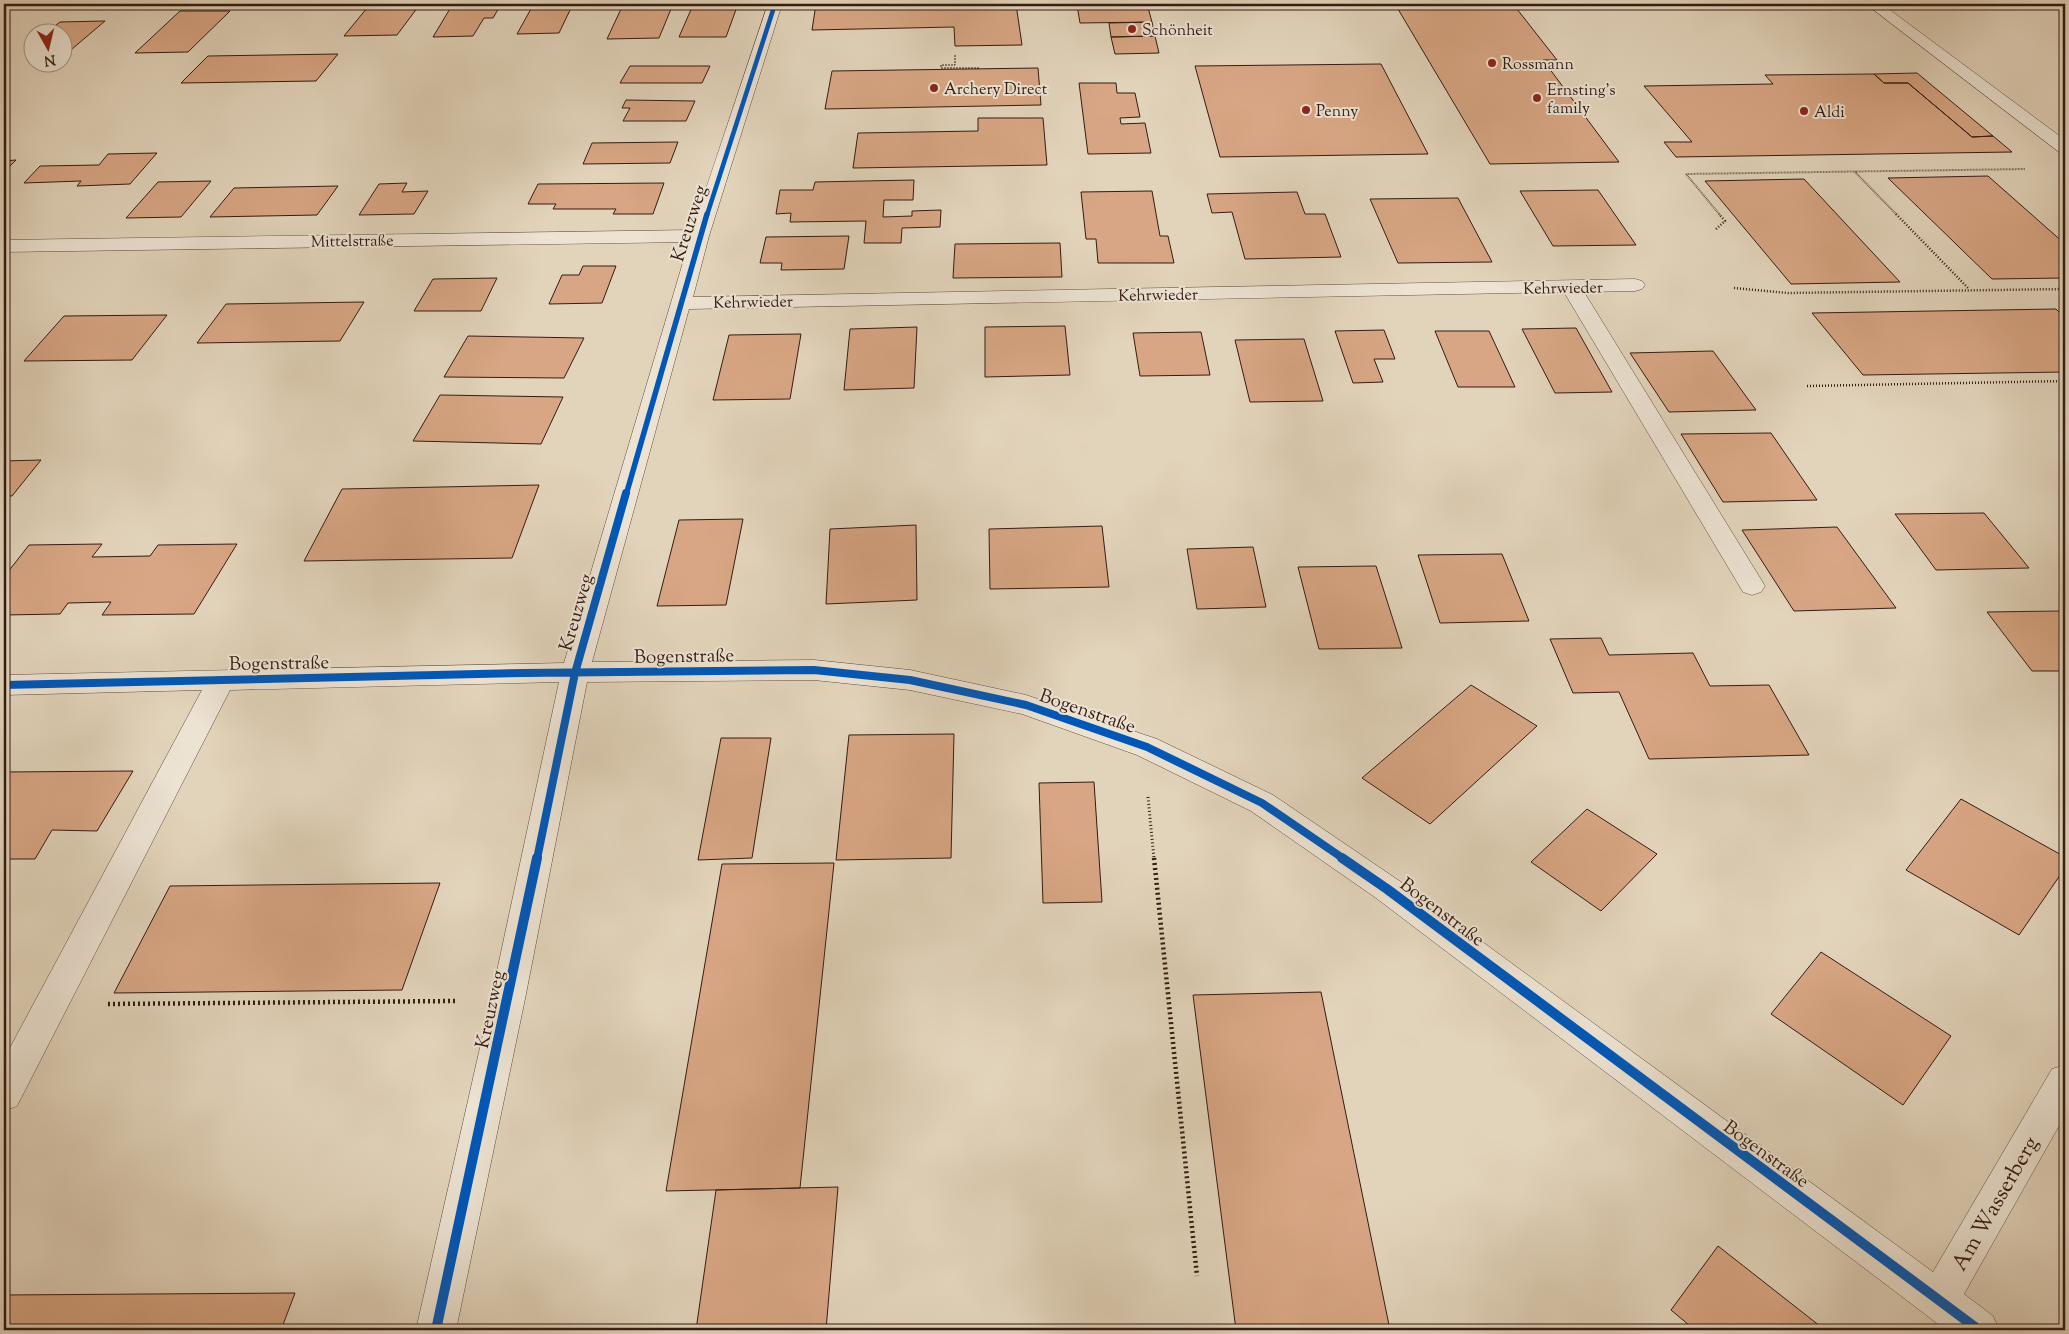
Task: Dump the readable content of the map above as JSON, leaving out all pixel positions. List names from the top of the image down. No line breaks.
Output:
{"streets":{"street":["Kreuzweg","Mittelstraße","Kehrwieder","Bogenstraße","Am Wasserberg"]},"crossings":[["Kreuzweg","Mittelstraße"],["Kreuzweg","Kehrwieder"],["Kreuzweg","Bogenstraße"],["Bogenstraße","Am Wasserberg"]],"places":["Schönheit","Rossmann","Archery Direct","Ernsting's family","Penny","Aldi"],"north":"bottom"}
